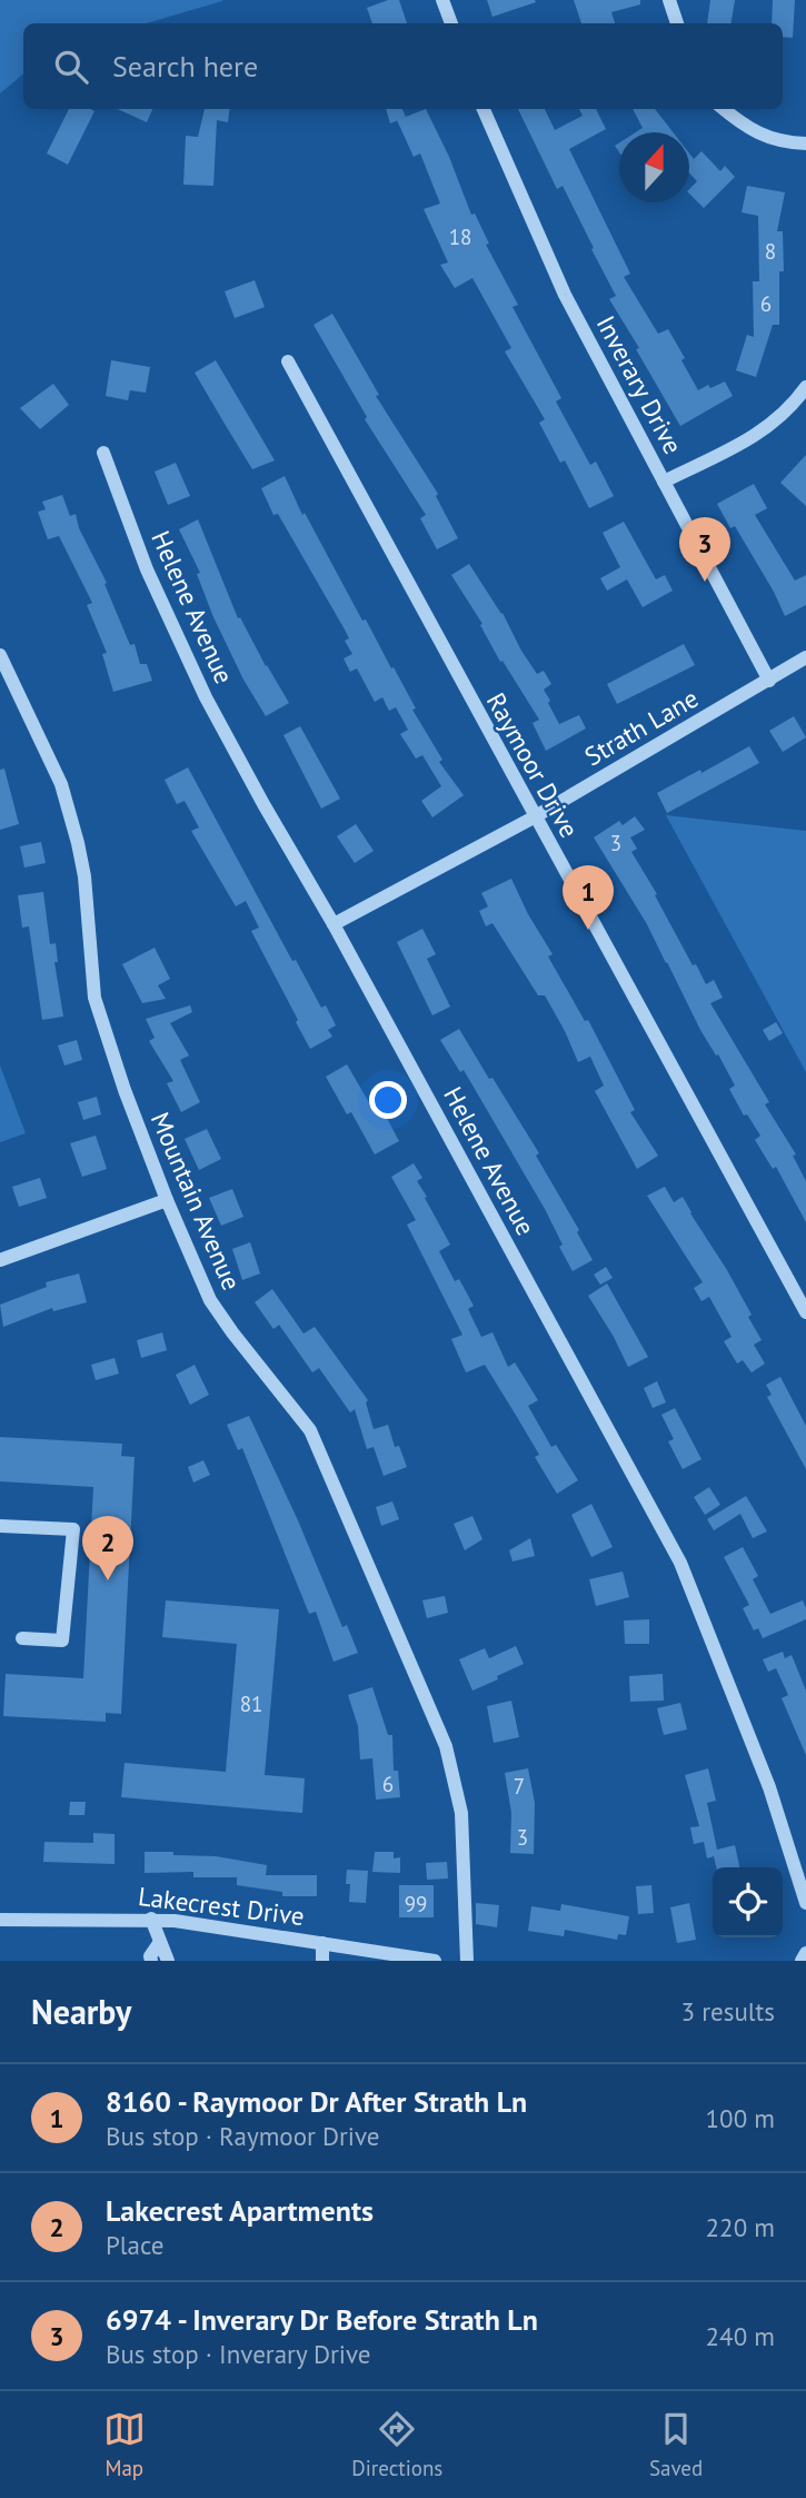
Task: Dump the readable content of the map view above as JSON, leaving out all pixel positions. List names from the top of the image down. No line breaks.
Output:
{"streets":{"street":["Inverary Drive","Helene Avenue","Strath Lane","Raymoor Drive","Mountain Avenue","Lakecrest Drive"]},"crossings":[["Inverary Drive","Strath Lane"],["Helene Avenue","Strath Lane"],["Strath Lane","Raymoor Drive"]],"house_numbers":["18","8","6","3","81","6","7","3","99"],"north":"top","page":{"search":"Search here","pins":["3","1","2"],"heading":["Nearby","3 results"],"list":[{"mark":"1","name":"8160 - Raymoor Dr After Strath Ln","note":"Bus stop · Raymoor Drive","value":"100 m"},{"mark":"2","name":"Lakecrest Apartments","note":"Place","value":"220 m"},{"mark":"3","name":"6974 - Inverary Dr Before Strath Ln","note":"Bus stop · Inverary Drive","value":"240 m"}],"nav":["Map","Directions","Saved"]}}
